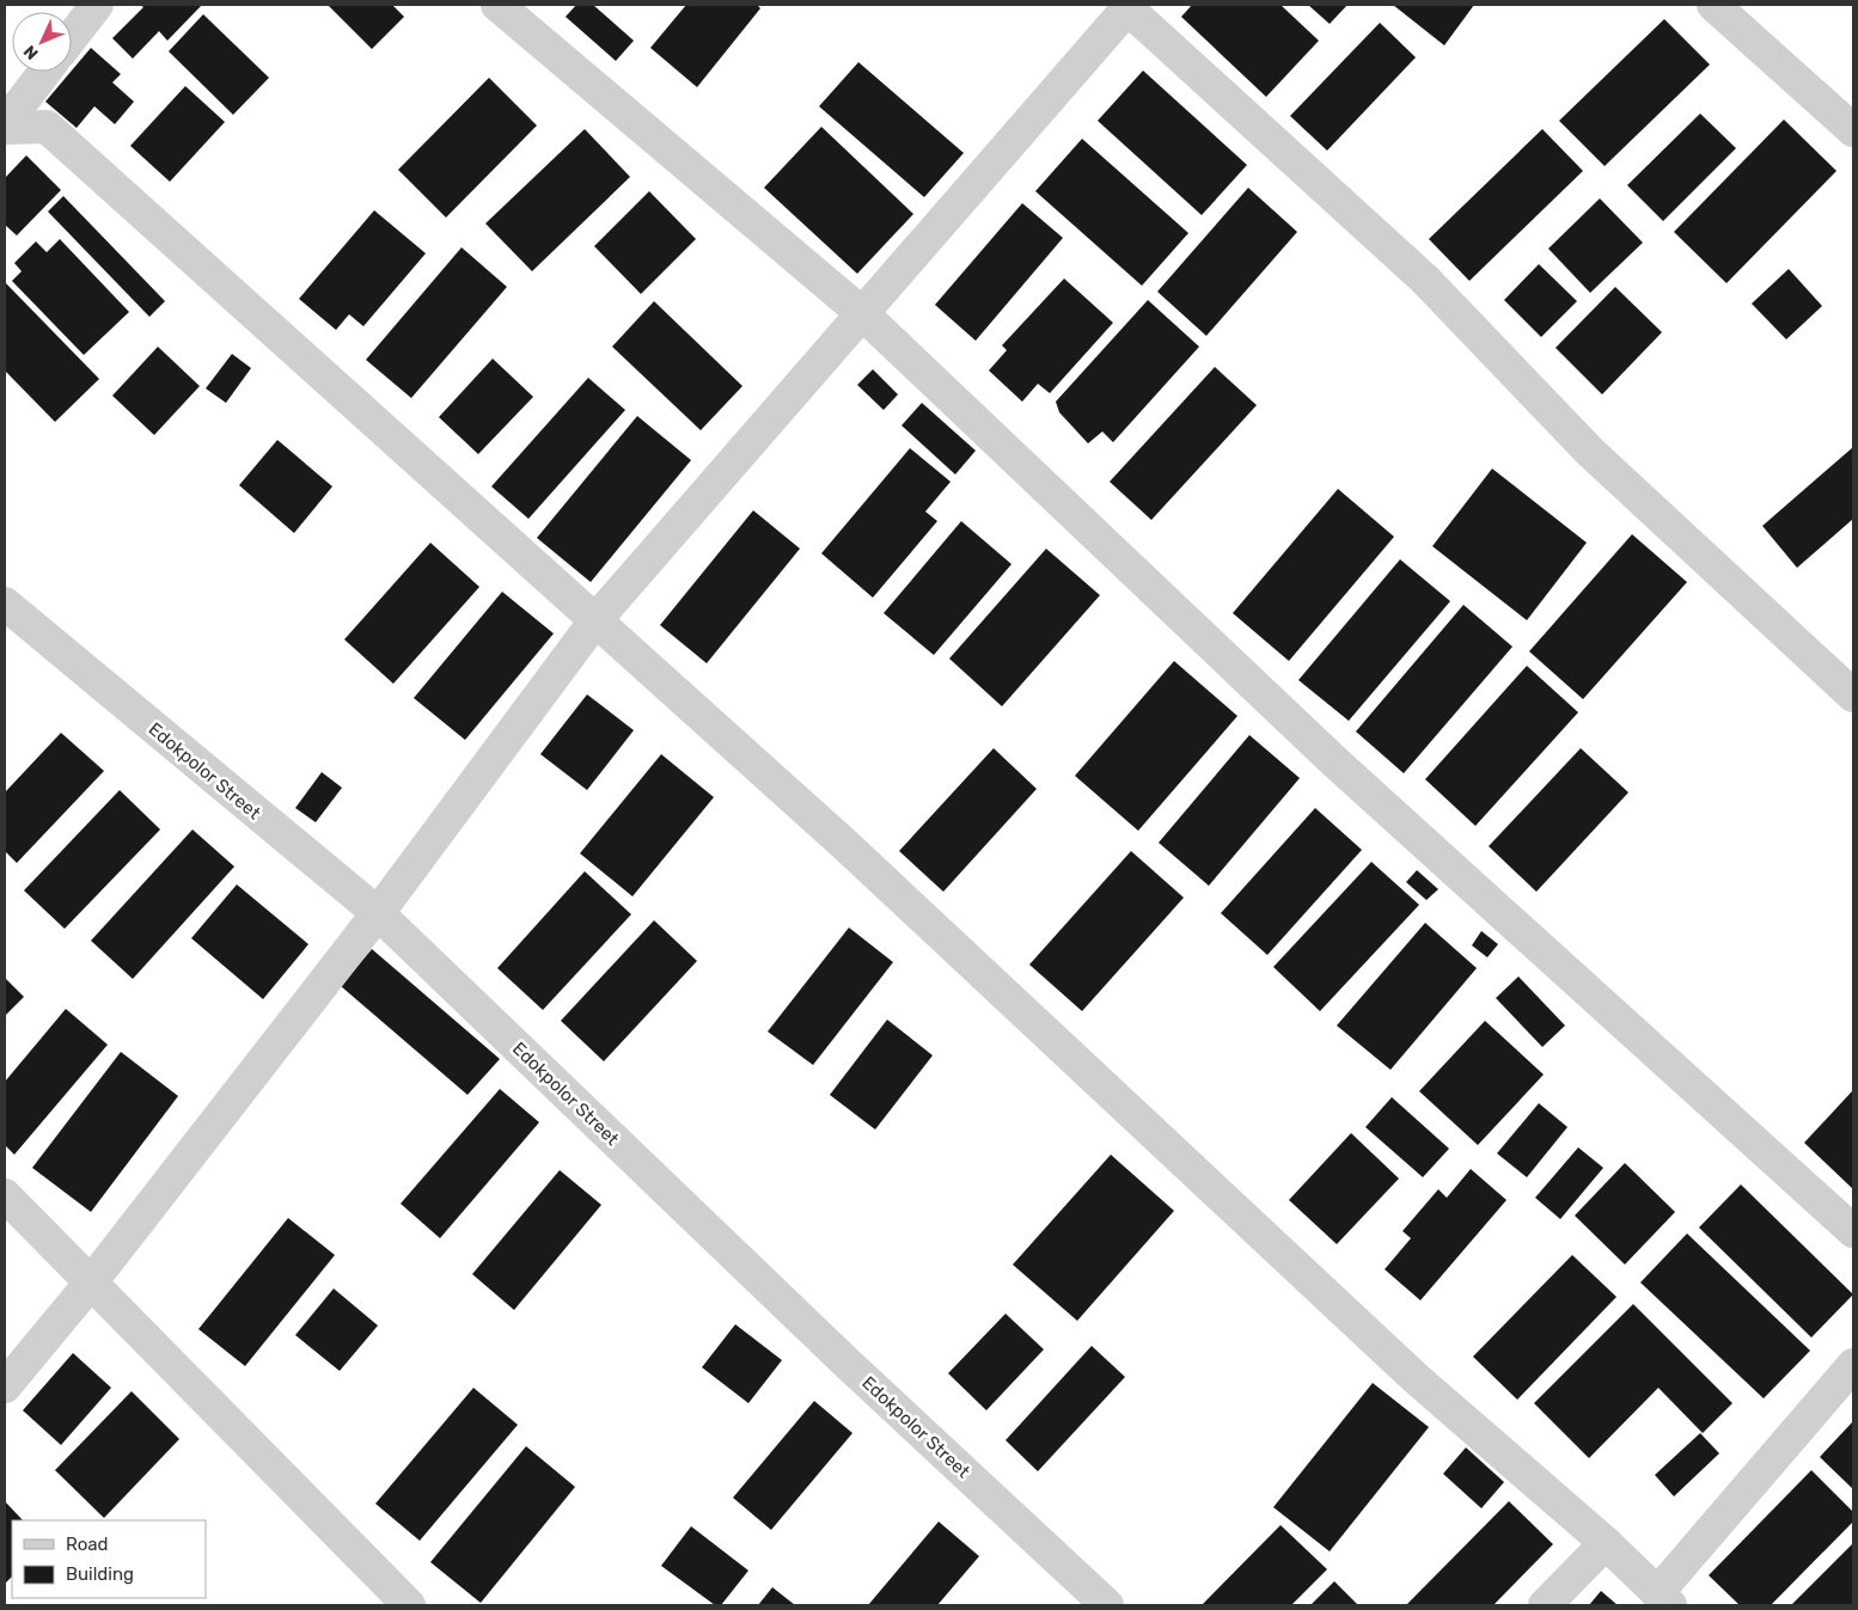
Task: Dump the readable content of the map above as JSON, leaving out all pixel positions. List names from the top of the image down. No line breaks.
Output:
{"streets":{"street":["Edokpolor Street"]},"legend":["Road","Building"],"north":"bottom left"}
